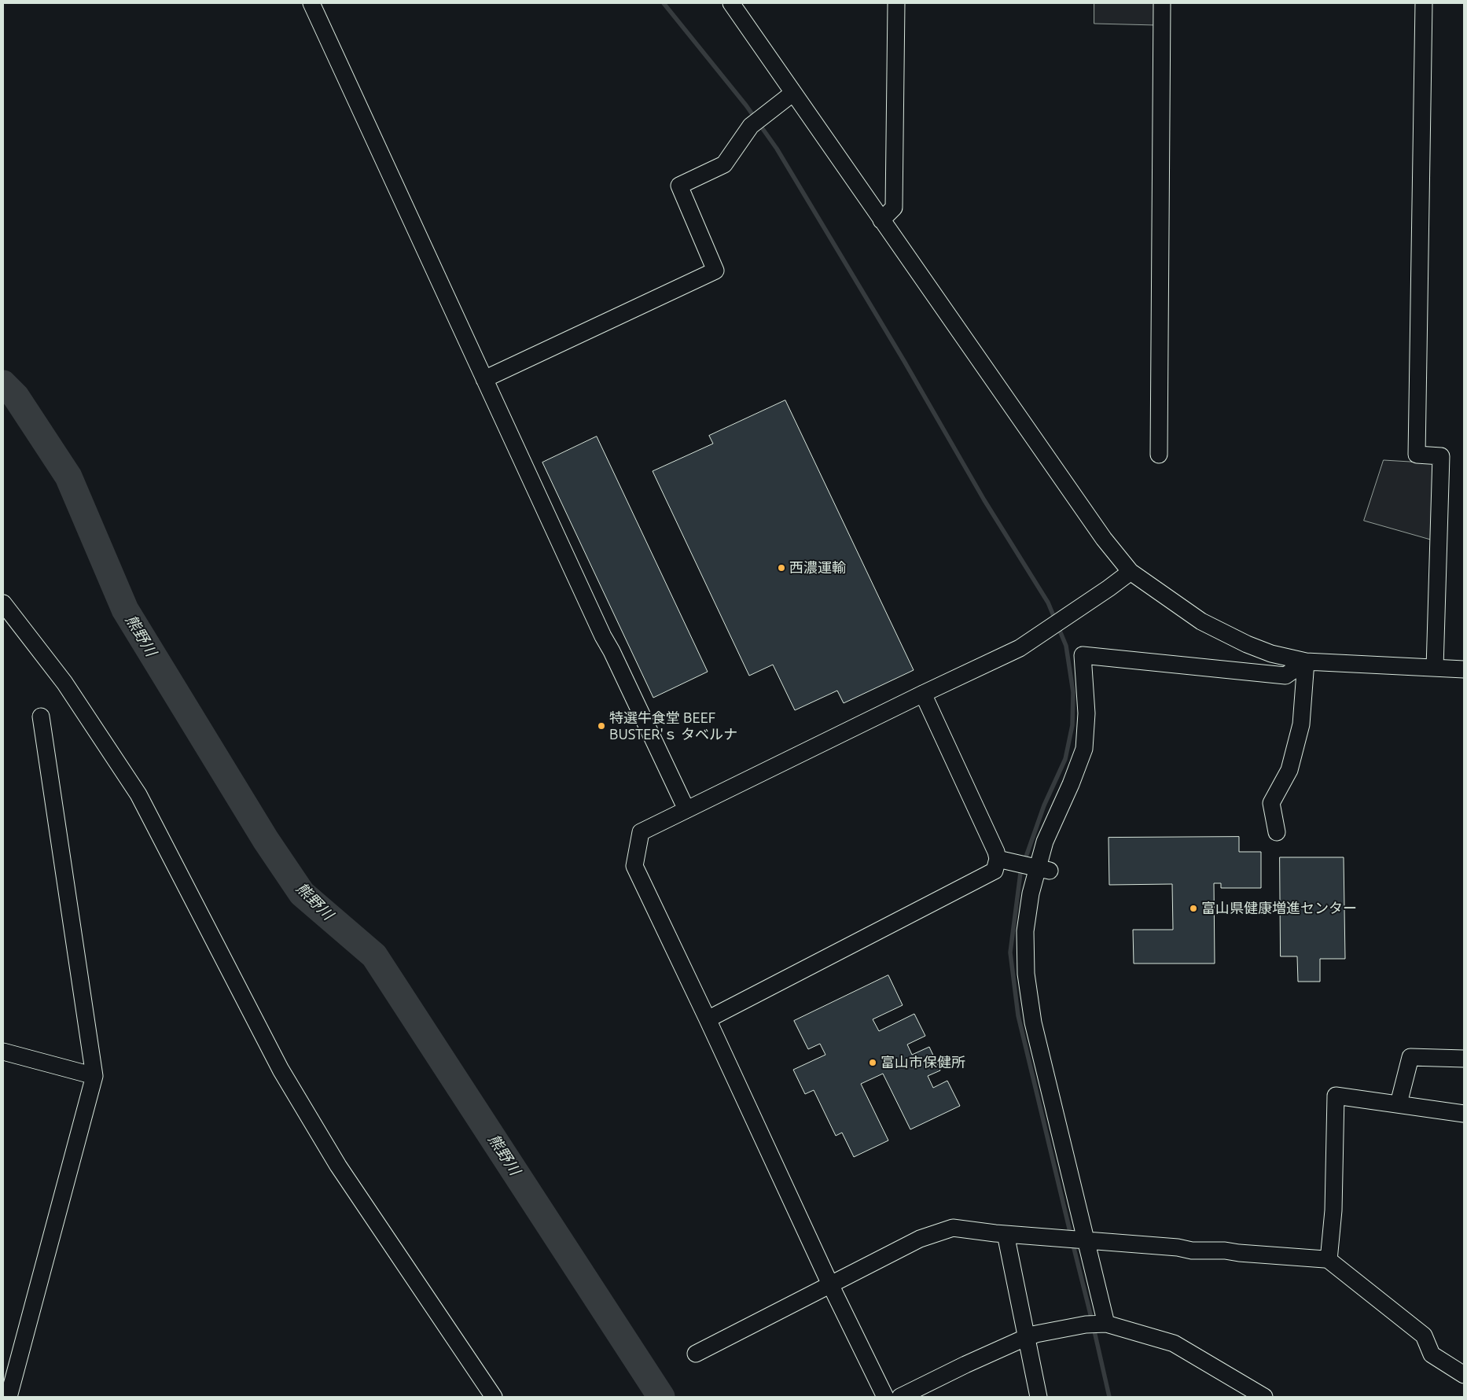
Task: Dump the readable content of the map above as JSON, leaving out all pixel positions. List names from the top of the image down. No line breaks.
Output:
{"water":["熊野川"],"places":["西濃運輸","特選牛食堂 BEEF BUSTER'ｓ タベルナ","富山県健康増進センター","富山市保健所"]}
